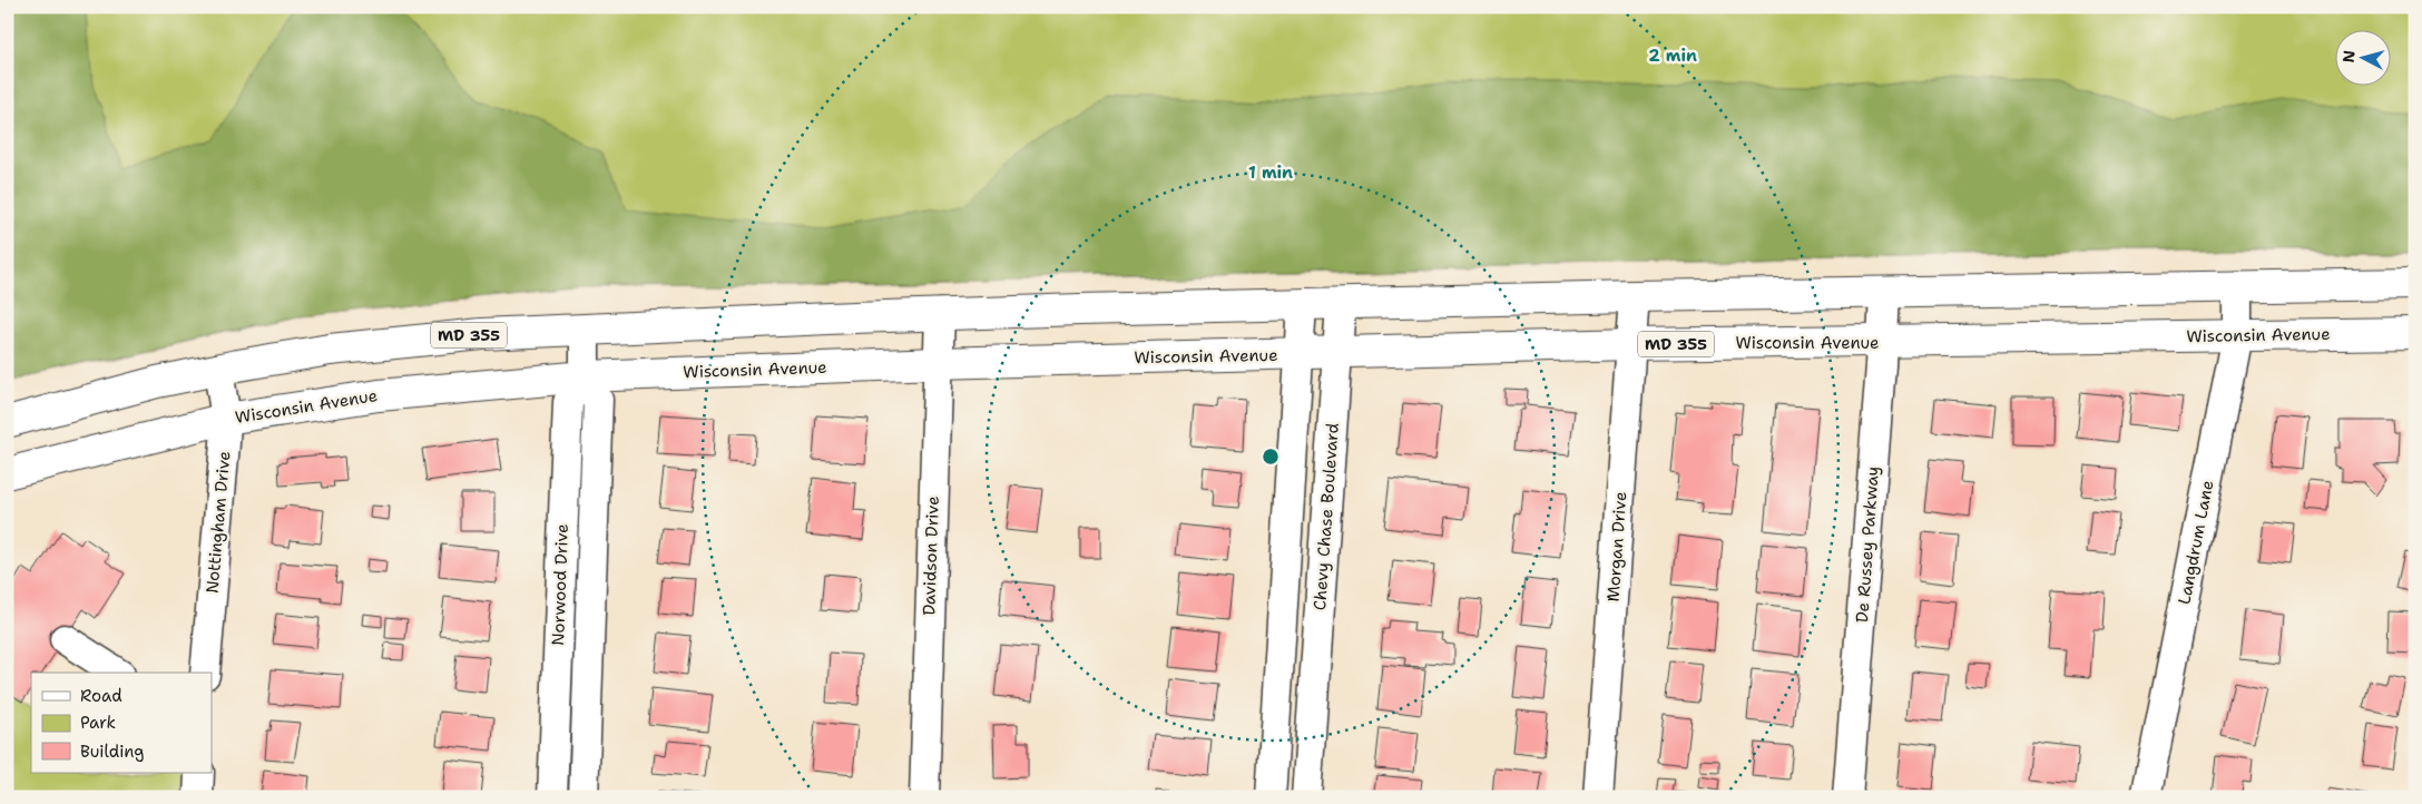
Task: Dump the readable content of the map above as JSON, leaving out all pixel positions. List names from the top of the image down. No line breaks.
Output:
{"streets":{"main road":["MD 355","Wisconsin Avenue"],"street":["Chevy Chase Boulevard","Nottingham Drive","Langdrum Lane","De Russey Parkway","Morgan Drive","Davidson Drive","Norwood Drive"]},"crossings":[["MD 355","Chevy Chase Boulevard"],["MD 355","Nottingham Drive"],["MD 355","Langdrum Lane"],["MD 355","De Russey Parkway"],["MD 355","Morgan Drive"],["MD 355","Davidson Drive"],["MD 355","Norwood Drive"],["Wisconsin Avenue","Chevy Chase Boulevard"],["Wisconsin Avenue","Nottingham Drive"],["Wisconsin Avenue","Langdrum Lane"],["Wisconsin Avenue","De Russey Parkway"],["Wisconsin Avenue","Morgan Drive"],["Wisconsin Avenue","Davidson Drive"],["Wisconsin Avenue","Norwood Drive"]],"legend":["Road","Park","Building"],"north":"left","rings":["2 min","1 min"]}
